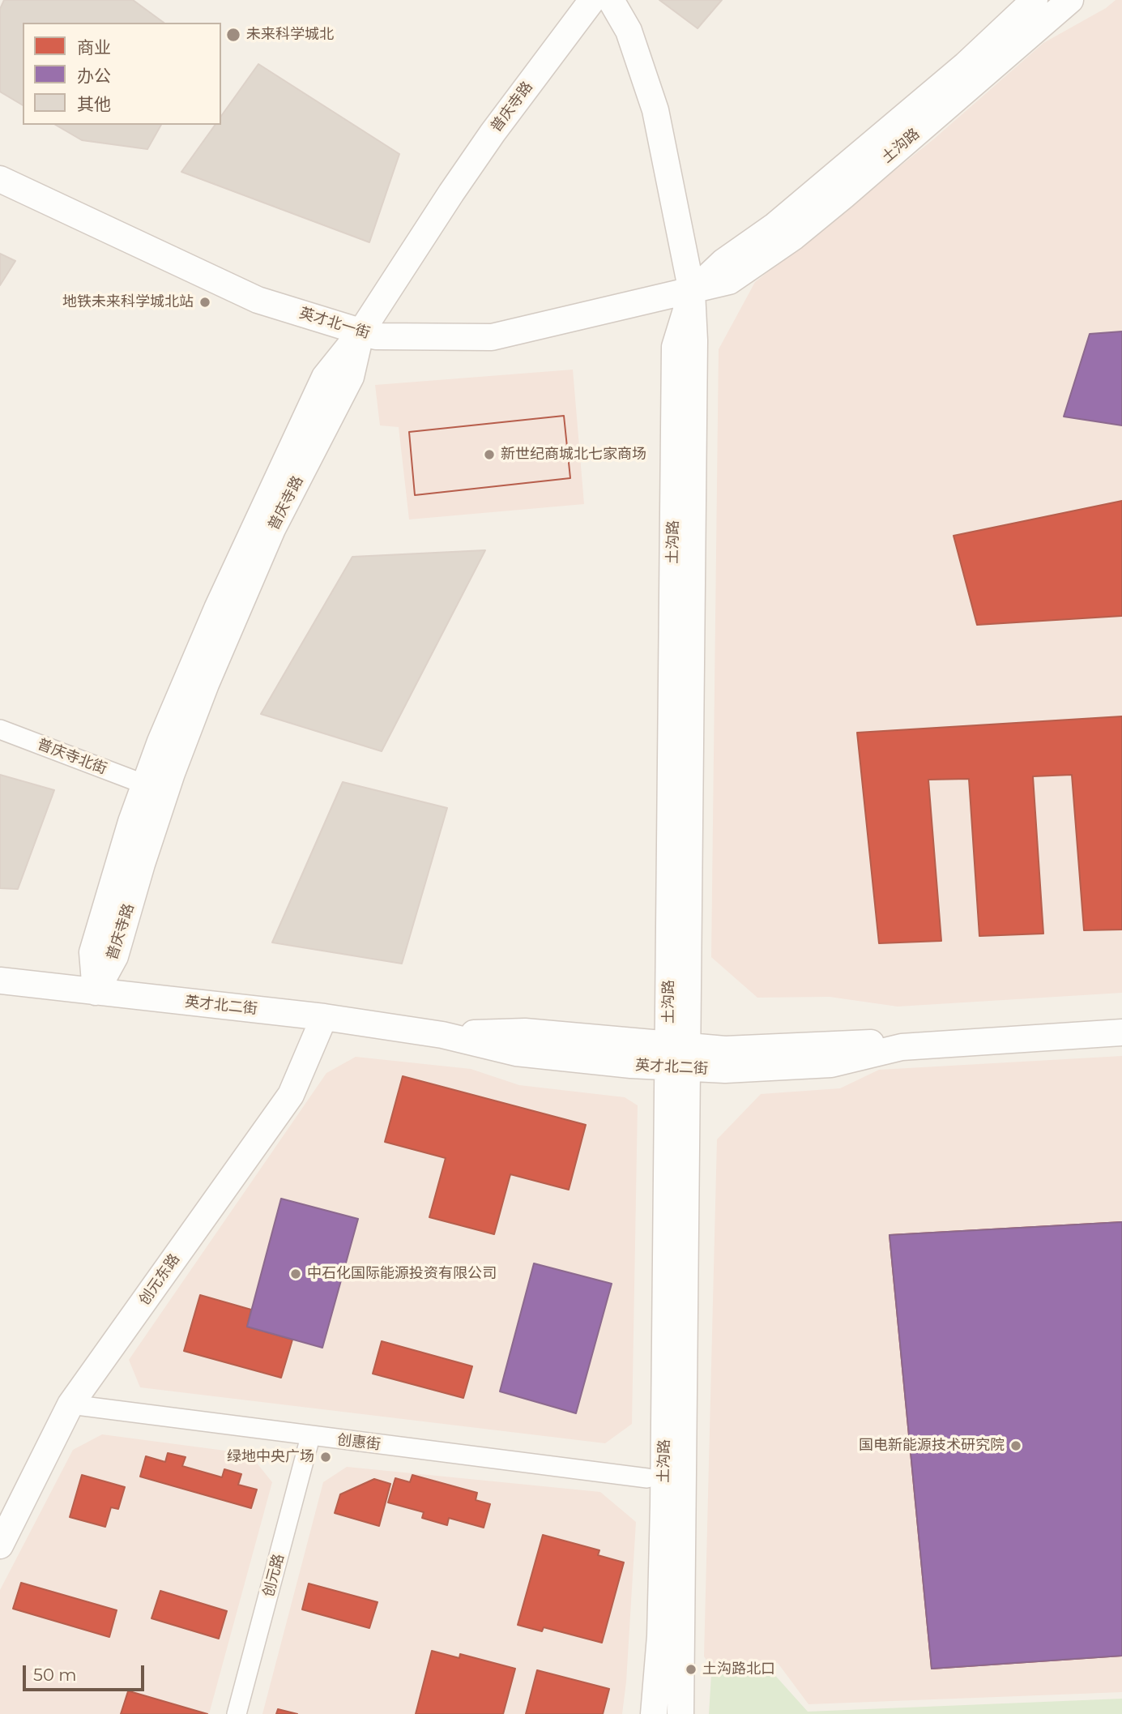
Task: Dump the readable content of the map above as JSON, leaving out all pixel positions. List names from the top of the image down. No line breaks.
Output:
{"streets":{"street":["普庆寺路","土沟路","英才北一街","普庆寺北街","英才北二街","创元东路","创惠街","创元路"]},"crossings":[["普庆寺路","英才北一街"],["普庆寺路","普庆寺北街"],["普庆寺路","英才北二街"],["土沟路","英才北一街"],["土沟路","英才北二街"],["英才北二街","创元东路"],["创元东路","创惠街"],["创惠街","创元路"]],"places":["未来科学城北","地铁未来科学城北站","新世纪商城北七家商场","中石化国际能源投资有限公司","国电新能源技术研究院","绿地中央广场","土沟路北口"],"legend":["商业","办公","其他"],"scale_bar":"50 m"}
